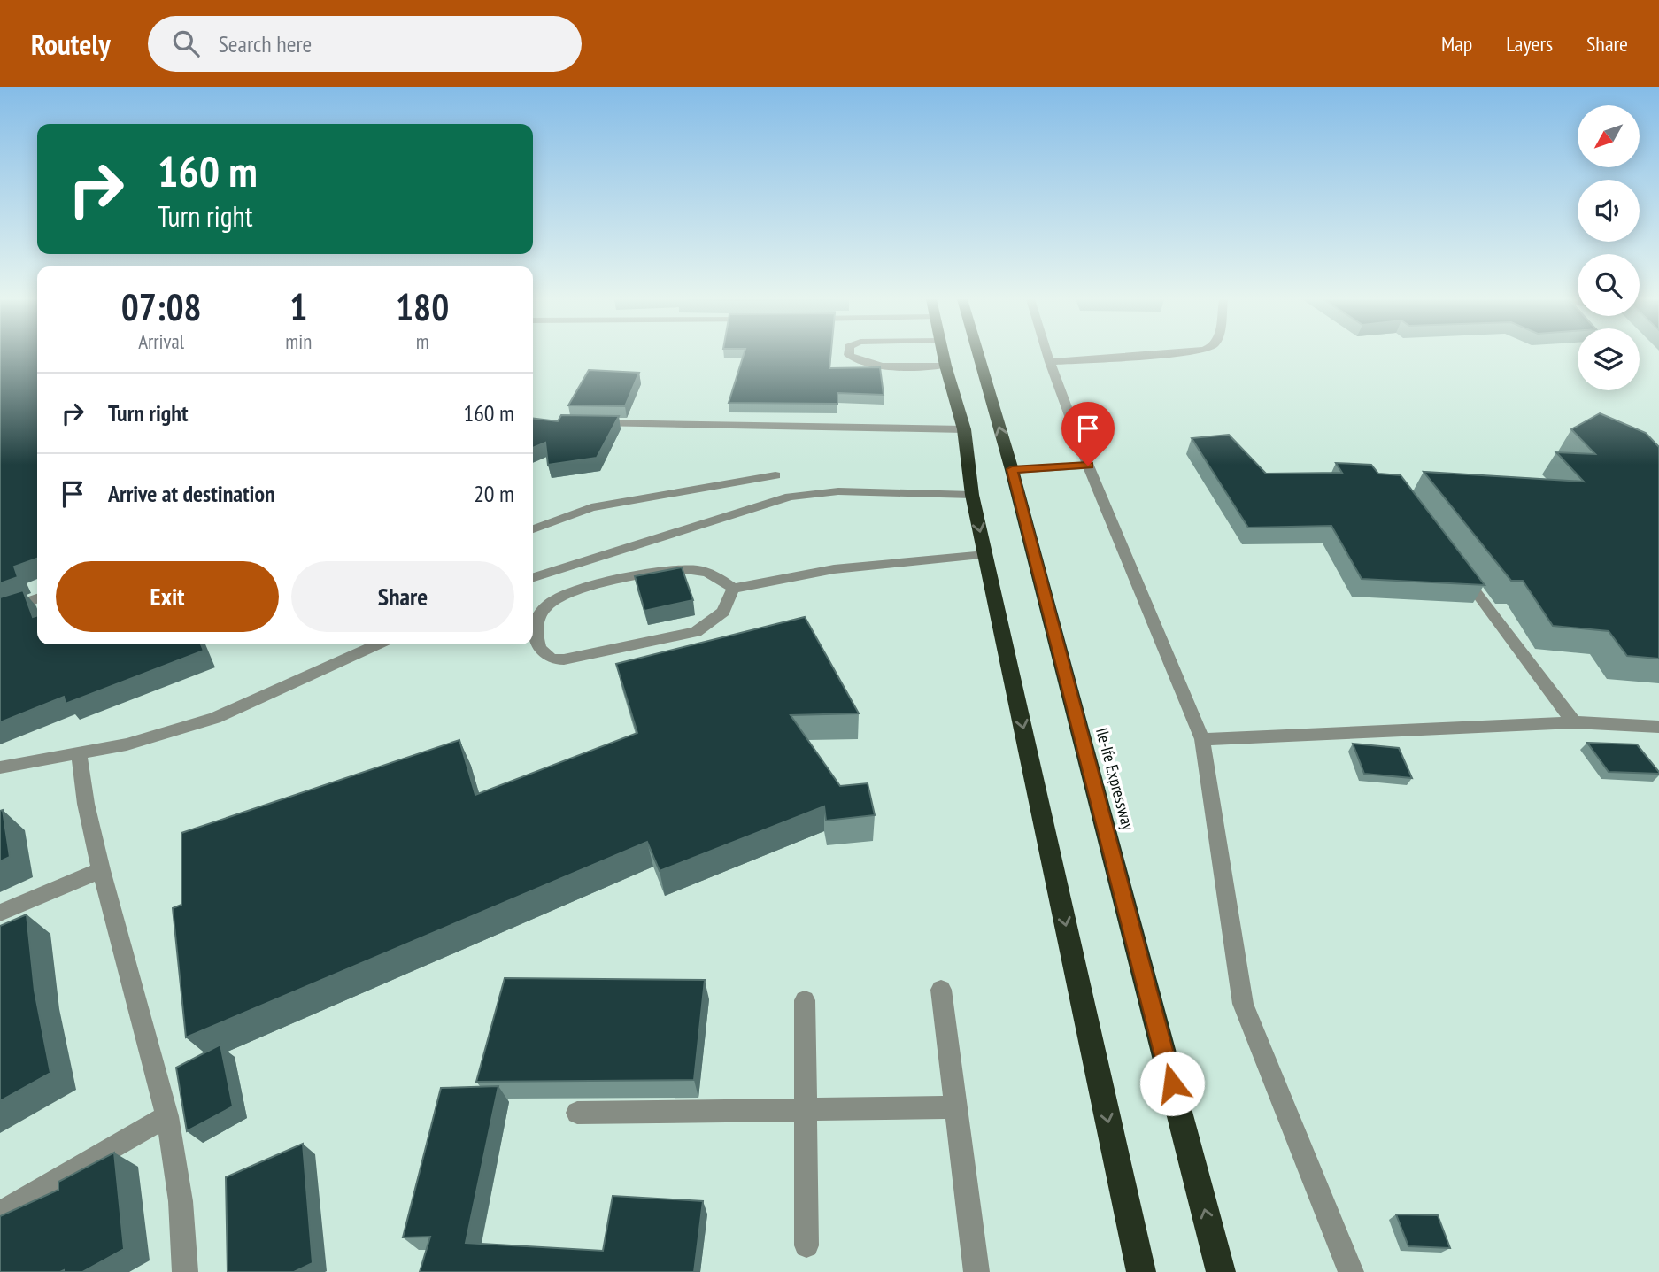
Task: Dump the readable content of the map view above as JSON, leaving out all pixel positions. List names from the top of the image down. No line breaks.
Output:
{"streets":{"highway":["Ile-Ife Expressway"]},"north":"bottom left","page":{"header":"Routely","search":"Search here","nav":["Map","Layers","Share"],"turn":["160 m","Turn right"],"eta":["07:08","Arrival","1","min","180","m"],"list":[{"name":"Turn right","value":"160 m"},{"name":"Arrive at destination","value":"20 m"}],"buttons":["Exit","Share"]}}
